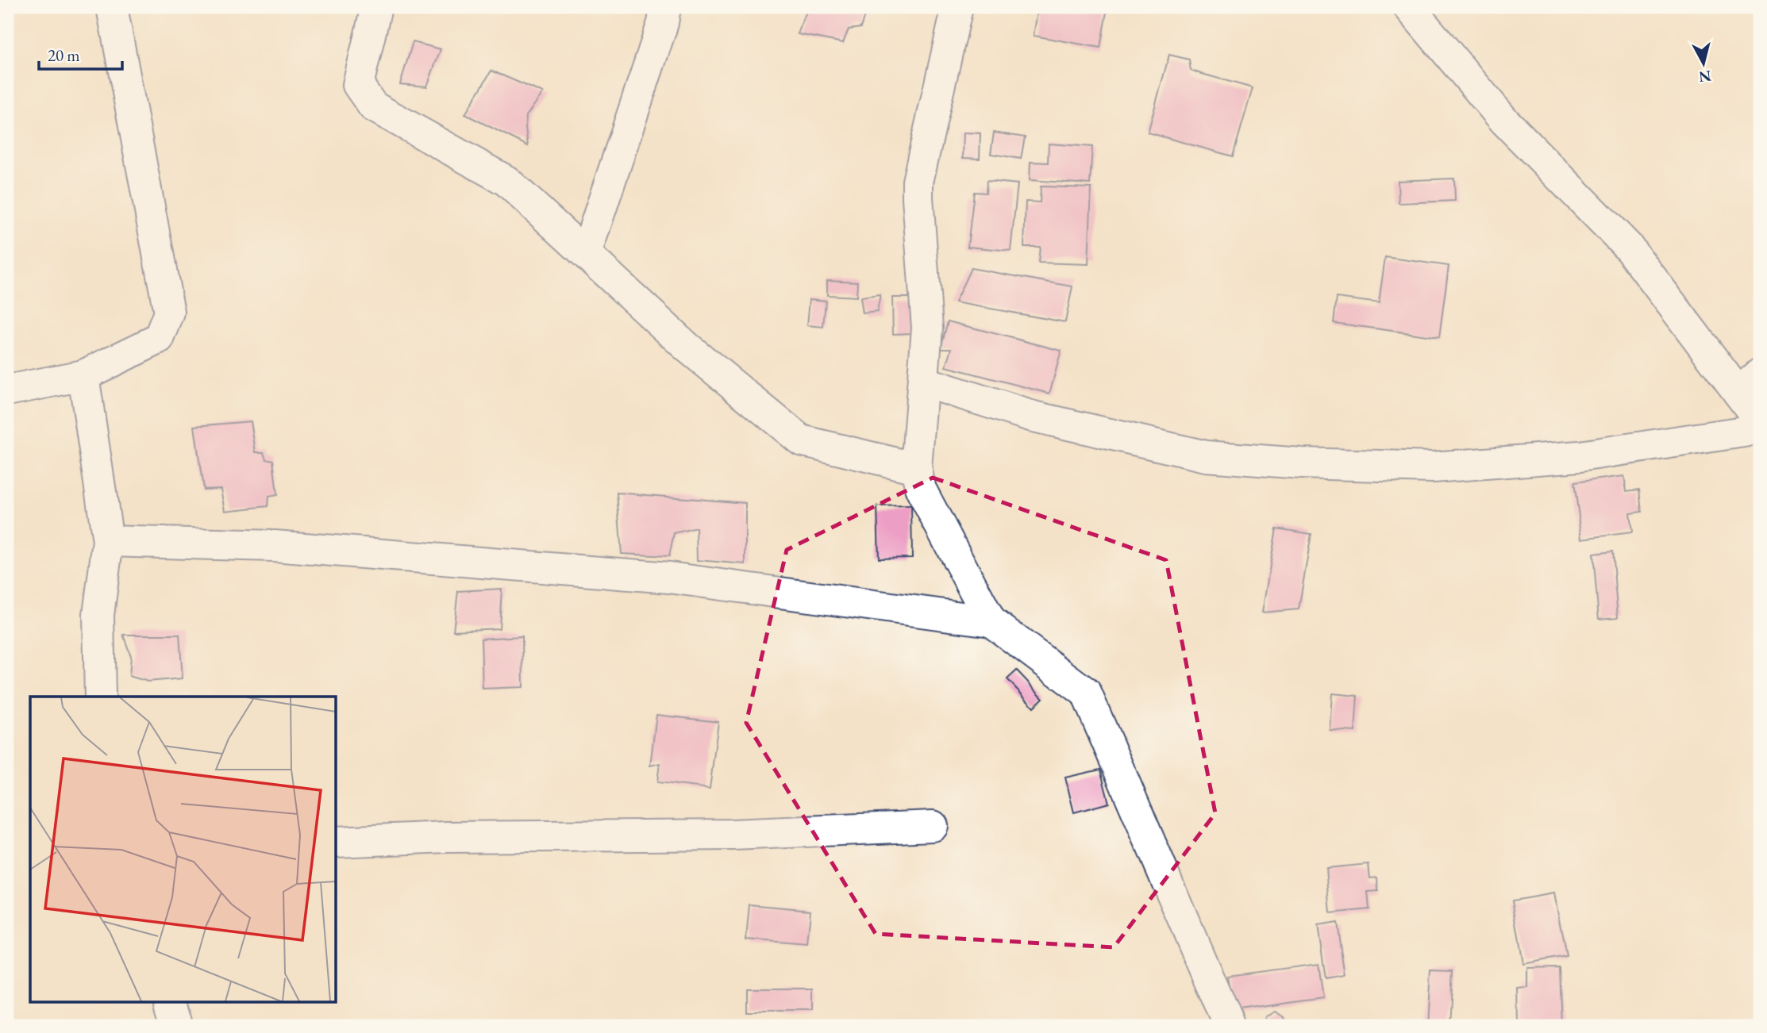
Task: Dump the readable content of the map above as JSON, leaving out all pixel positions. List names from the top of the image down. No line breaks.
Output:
{"scale_bar":"20 m","north":"bottom"}
